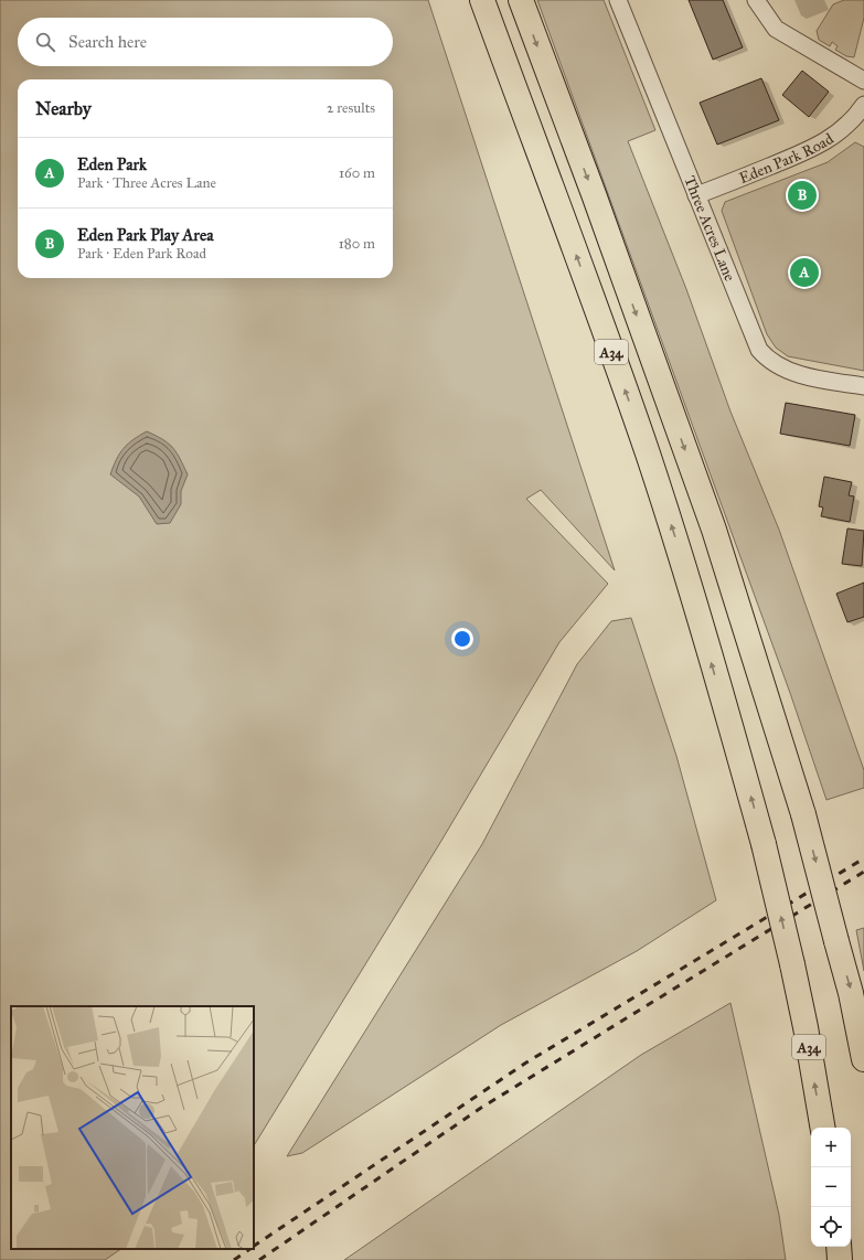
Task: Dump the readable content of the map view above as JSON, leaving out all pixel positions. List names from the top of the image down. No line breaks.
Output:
{"streets":{"highway":["A34"],"street":["Eden Park Road","Three Acres Lane"]},"crossings":[["Eden Park Road","Three Acres Lane"]],"page":{"search":"Search here","heading":["Nearby","2 results"],"list":[{"mark":"A","name":"Eden Park","note":"Park · Three Acres Lane","value":"160 m"},{"mark":"B","name":"Eden Park Play Area","note":"Park · Eden Park Road","value":"180 m"}],"pins":["B","A"],"map_buttons":["+","−"]}}
